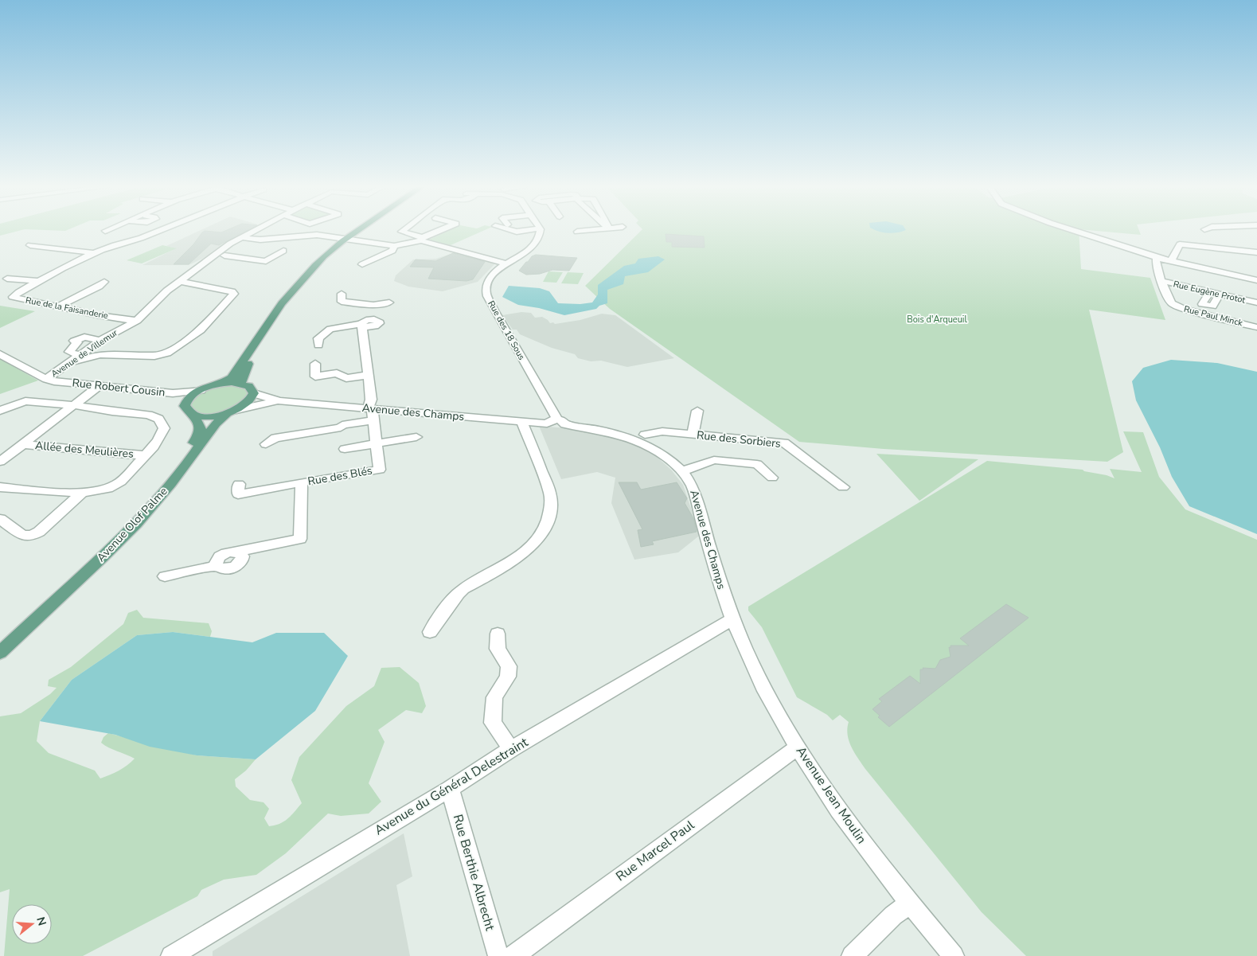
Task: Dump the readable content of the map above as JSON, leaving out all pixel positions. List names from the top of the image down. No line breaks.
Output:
{"streets":{"main road":["Avenue Olof Palme"],"street":["Rue Eugène Protot","Rue de la Faisanderie","Rue Paul Minck","Rue des 18 Sous","Avenue de Villemur","Rue Robert Cousin","Avenue des Champs","Rue des Sorbiers","Allée des Meulières","Rue des Blés","Avenue du Général Delestraint","Avenue Jean Moulin","Rue Marcel Paul","Rue Berthie Albrecht"]},"crossings":[["Rue Eugène Protot","Rue Paul Minck"],["Rue de la Faisanderie","Avenue de Villemur"],["Rue des 18 Sous","Avenue des Champs"],["Avenue de Villemur","Rue Robert Cousin"],["Rue Robert Cousin","Avenue Olof Palme"],["Avenue des Champs","Rue des Sorbiers"],["Avenue des Champs","Avenue Olof Palme"],["Avenue des Champs","Avenue du Général Delestraint"],["Avenue des Champs","Avenue Jean Moulin"],["Avenue du Général Delestraint","Avenue Jean Moulin"],["Avenue du Général Delestraint","Rue Berthie Albrecht"],["Avenue Jean Moulin","Rue Marcel Paul"]],"parks":["Bois d'Arqueuil"],"north":"right"}
